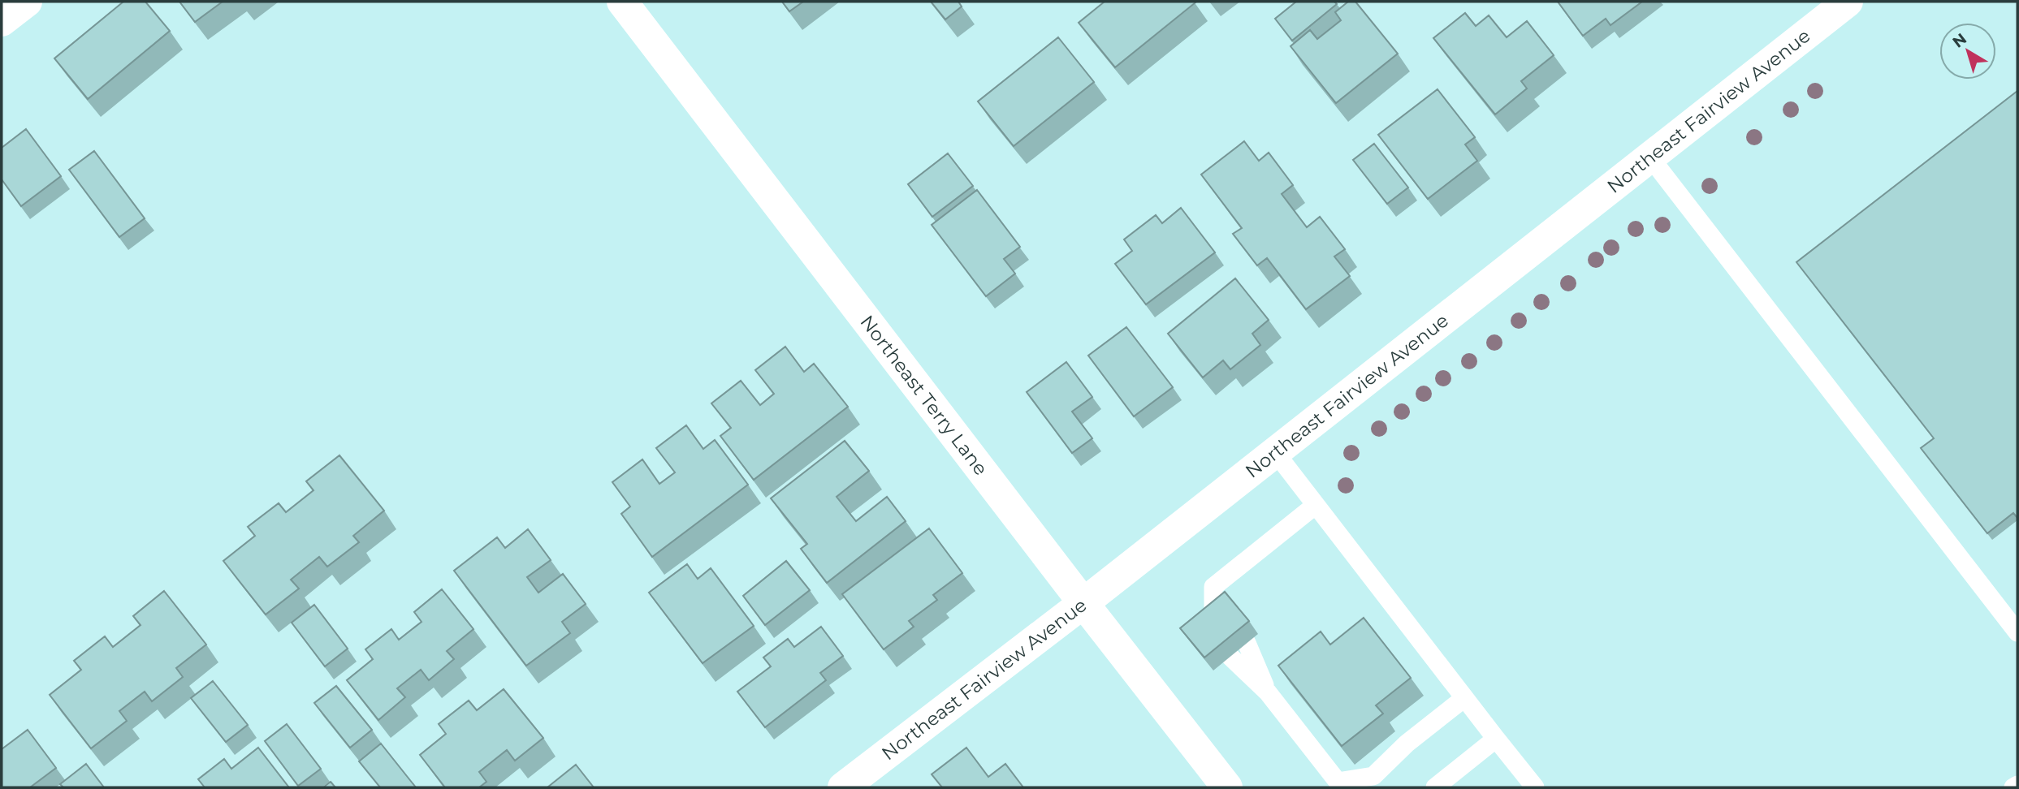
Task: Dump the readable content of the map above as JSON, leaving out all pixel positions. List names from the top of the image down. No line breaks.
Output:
{"streets":{"street":["Northeast Fairview Avenue","Northeast Terry Lane"]},"crossings":[["Northeast Fairview Avenue","Northeast Terry Lane"]],"north":"top left"}
